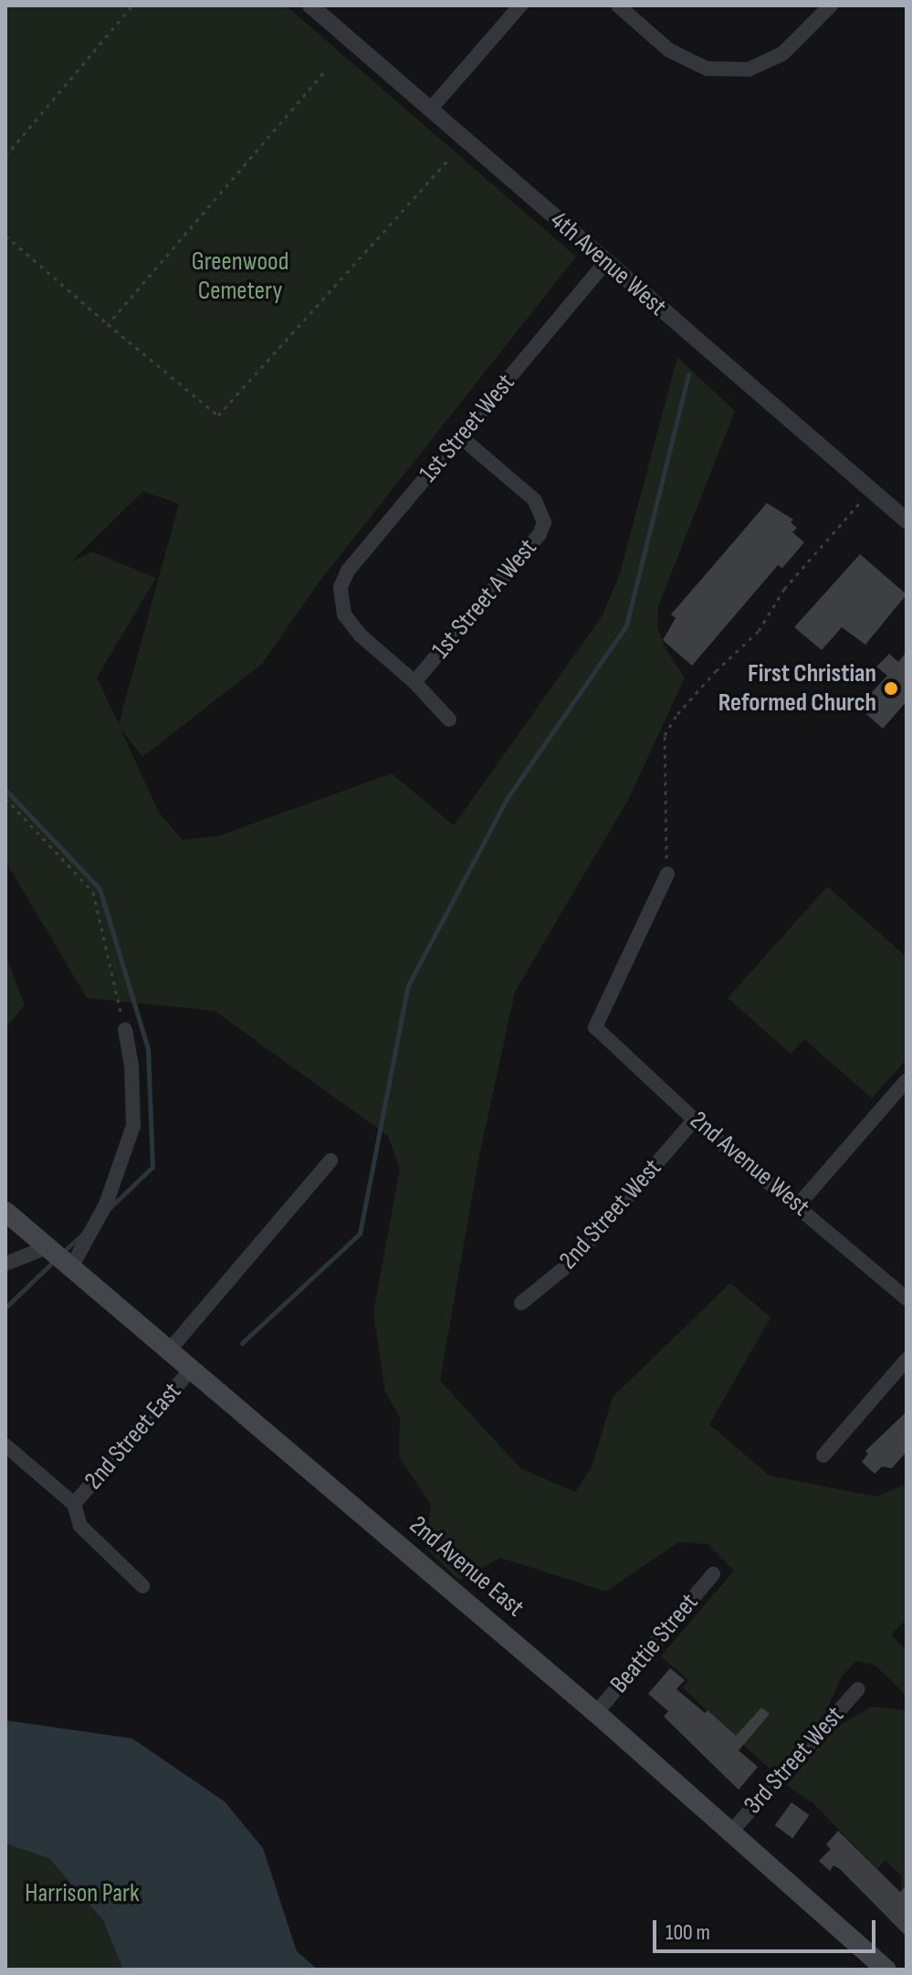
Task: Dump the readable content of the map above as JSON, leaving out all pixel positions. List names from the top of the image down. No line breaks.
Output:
{"streets":{"main road":["2nd Avenue East"],"street":["4th Avenue West","1st Street West","1st Street A West","2nd Avenue West","2nd Street West","2nd Street East","Beattie Street","3rd Street West"]},"crossings":[["4th Avenue West","1st Street West"],["1st Street West","1st Street A West"],["2nd Avenue West","2nd Street West"],["2nd Street East","2nd Avenue East"],["2nd Avenue East","Beattie Street"],["2nd Avenue East","3rd Street West"]],"parks":["Greenwood Cemetery","Harrison Park"],"places":["First Christian Reformed Church"],"scale_bar":"100 m"}
